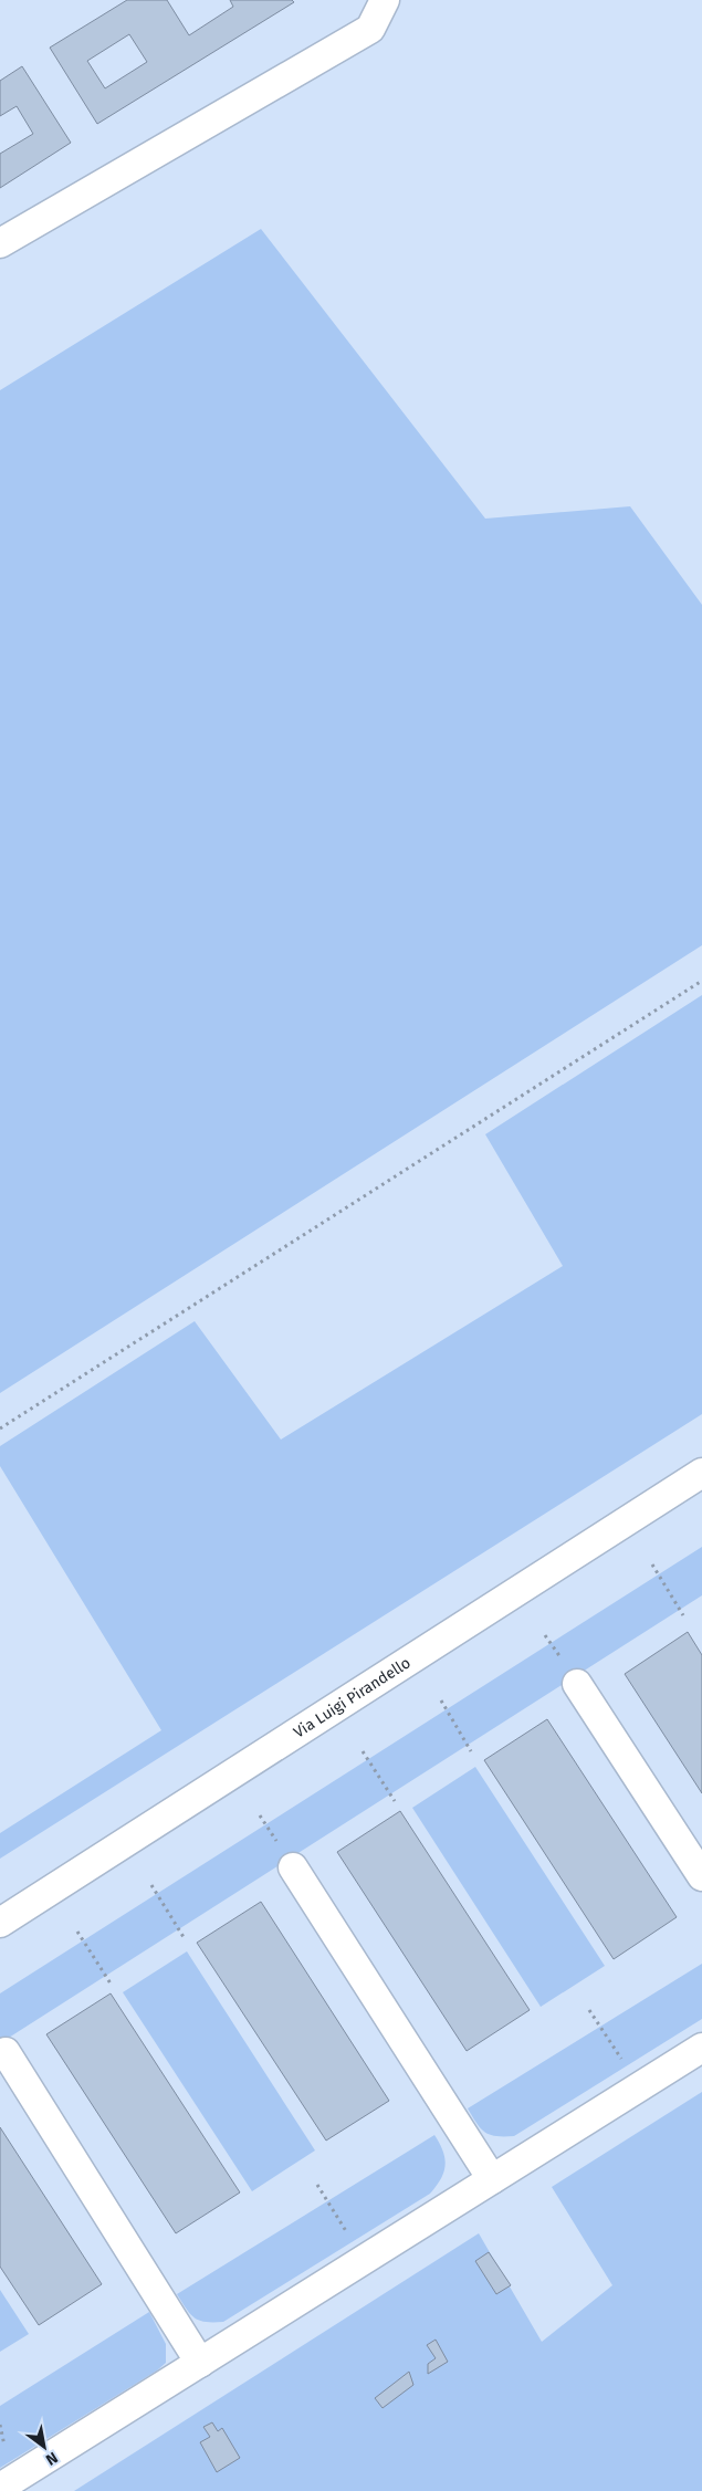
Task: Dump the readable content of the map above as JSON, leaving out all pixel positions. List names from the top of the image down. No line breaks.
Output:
{"streets":{"street":["Via Luigi Pirandello"]},"north":"bottom right"}
